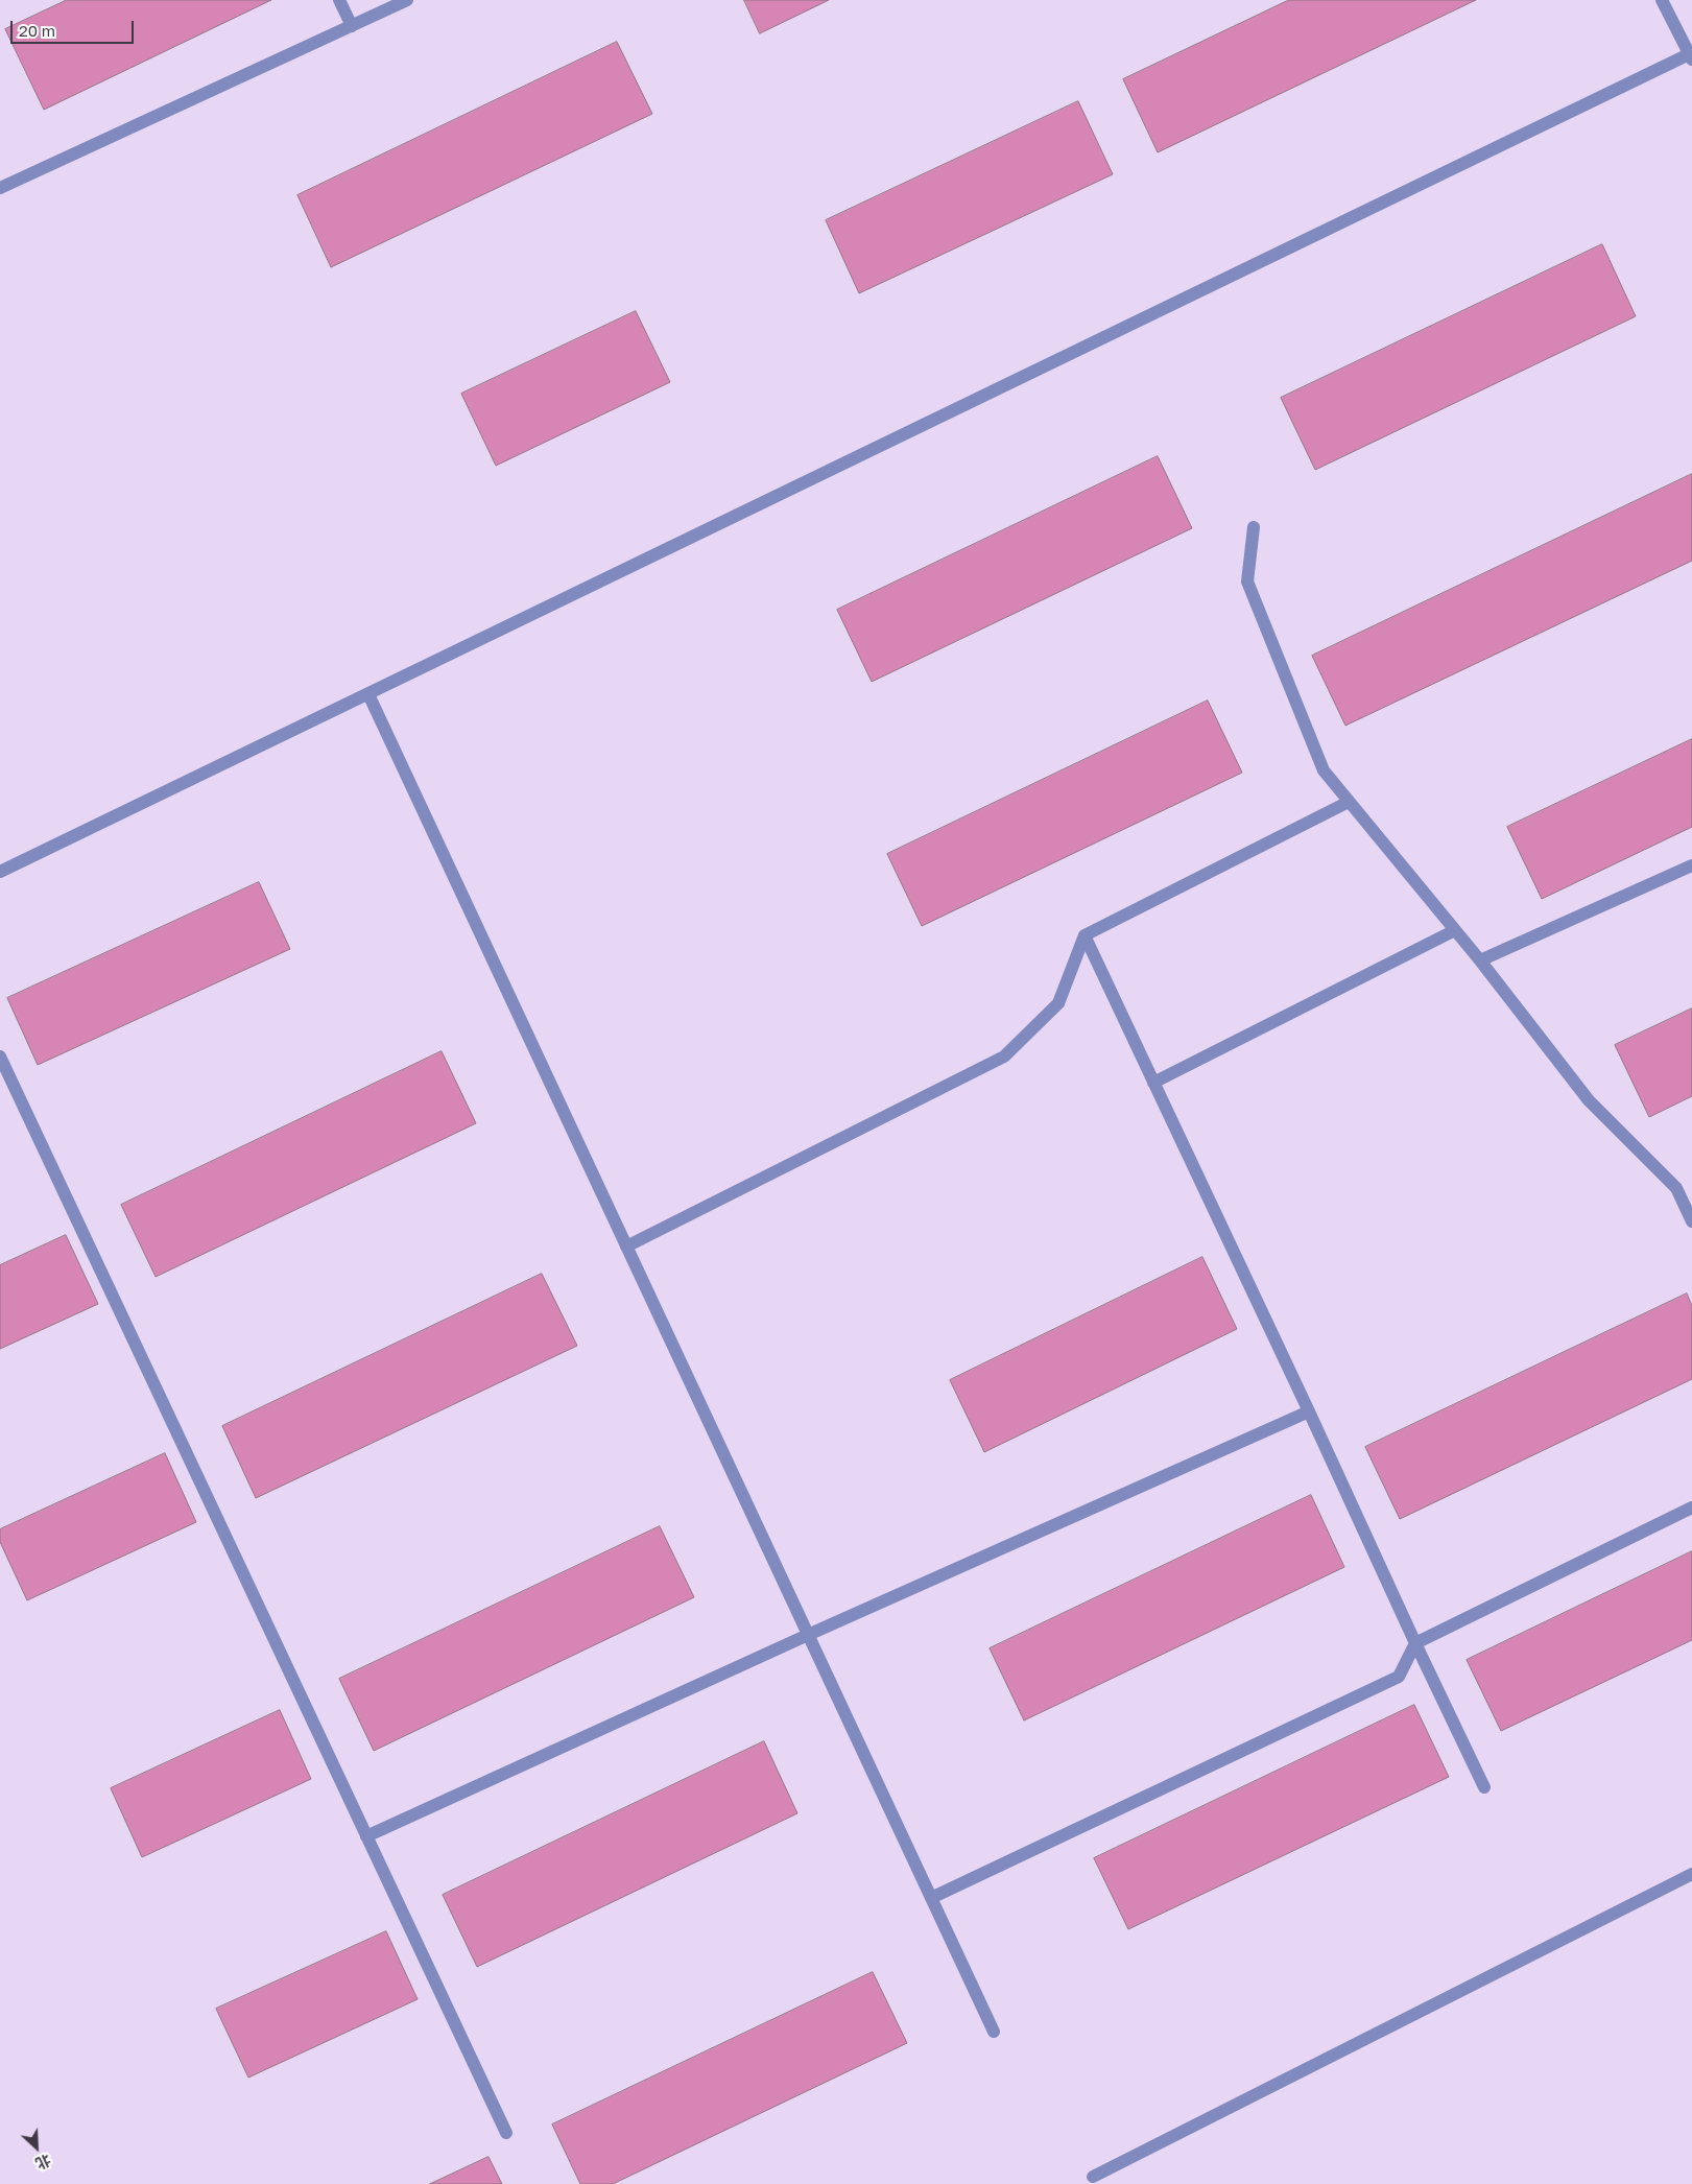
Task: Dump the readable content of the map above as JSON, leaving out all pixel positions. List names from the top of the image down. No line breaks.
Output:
{"scale_bar":"20 m","north":"bottom right"}
